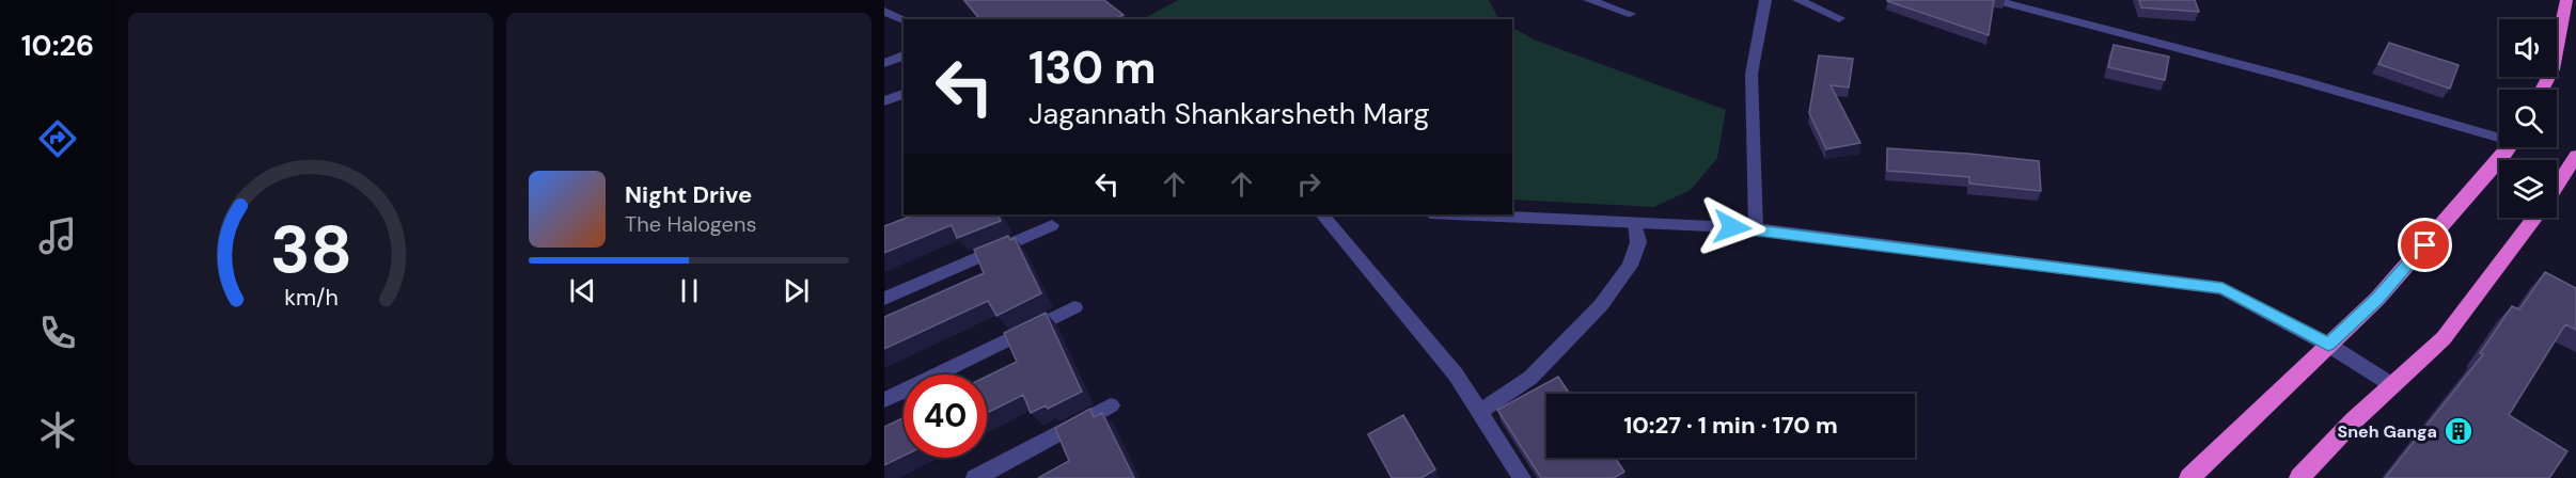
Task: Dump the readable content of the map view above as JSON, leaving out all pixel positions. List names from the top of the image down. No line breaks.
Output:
{"places":{"building":["Sneh Ganga"]},"page":{"tabs":"10:26","turn":["130 m","Jagannath Shankarsheth Marg"],"song":["Night Drive","The Halogens"],"limit":"40","trip":"10:27 · 1 min · 170 m","gauge":["38","km/h"]}}
